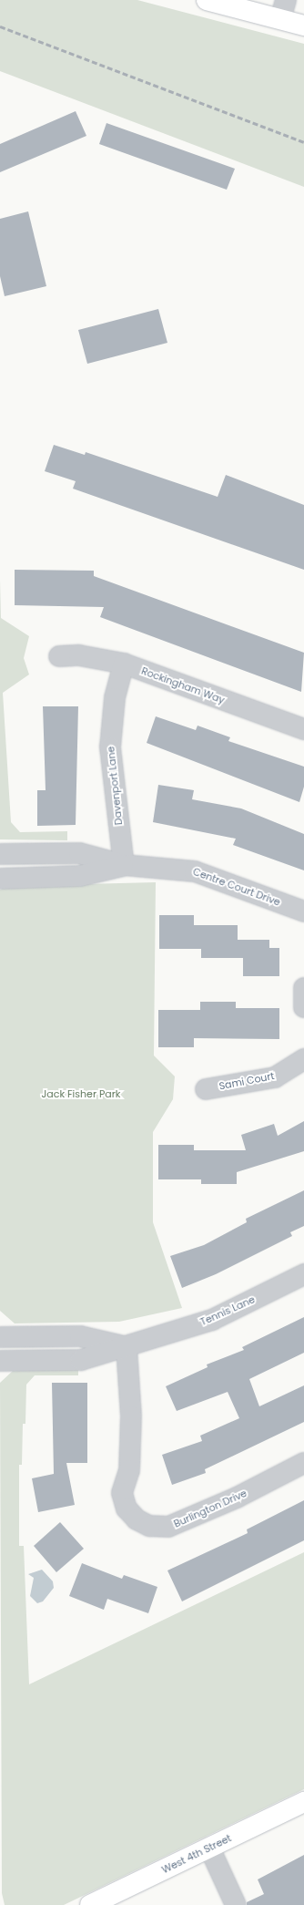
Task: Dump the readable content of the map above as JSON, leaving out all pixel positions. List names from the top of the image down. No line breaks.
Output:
{"streets":{"street":["Rockingham Way","Davenport Lane","Centre Court Drive","Sami Court","Tennis Lane","Burlington Drive","West 4th Street"]},"crossings":[["Rockingham Way","Davenport Lane"],["Davenport Lane","Centre Court Drive"],["Tennis Lane","Burlington Drive"]],"parks":["Jack Fisher Park"]}
